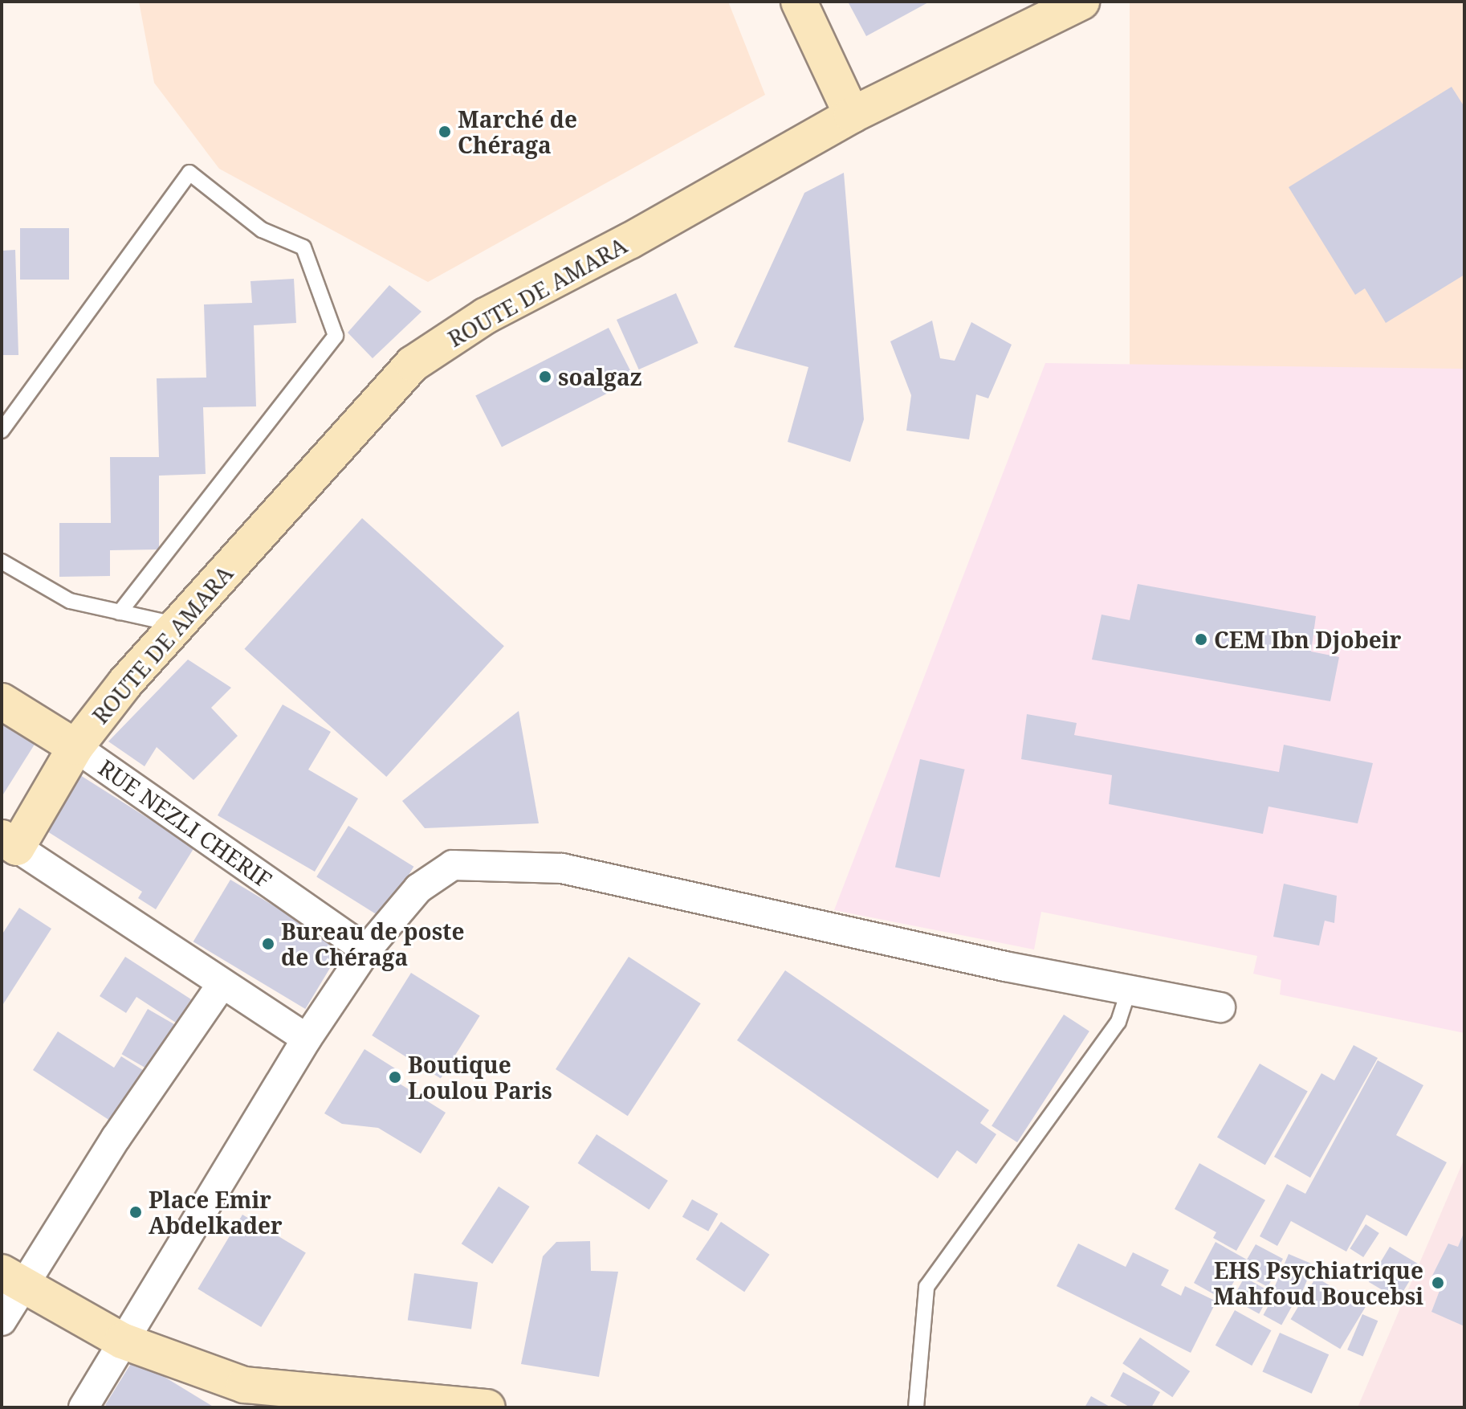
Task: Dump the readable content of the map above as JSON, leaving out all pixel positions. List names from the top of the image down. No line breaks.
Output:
{"streets":{"street":["ROUTE DE AMARA","RUE NEZLI CHERIF"]},"crossings":[["ROUTE DE AMARA","RUE NEZLI CHERIF"]],"places":["Marché de Chéraga","soalgaz","CEM Ibn Djobeir","Bureau de poste de Chéraga","Boutique Loulou Paris","Place Emir Abdelkader","EHS Psychiatrique Mahfoud Boucebsi"]}
